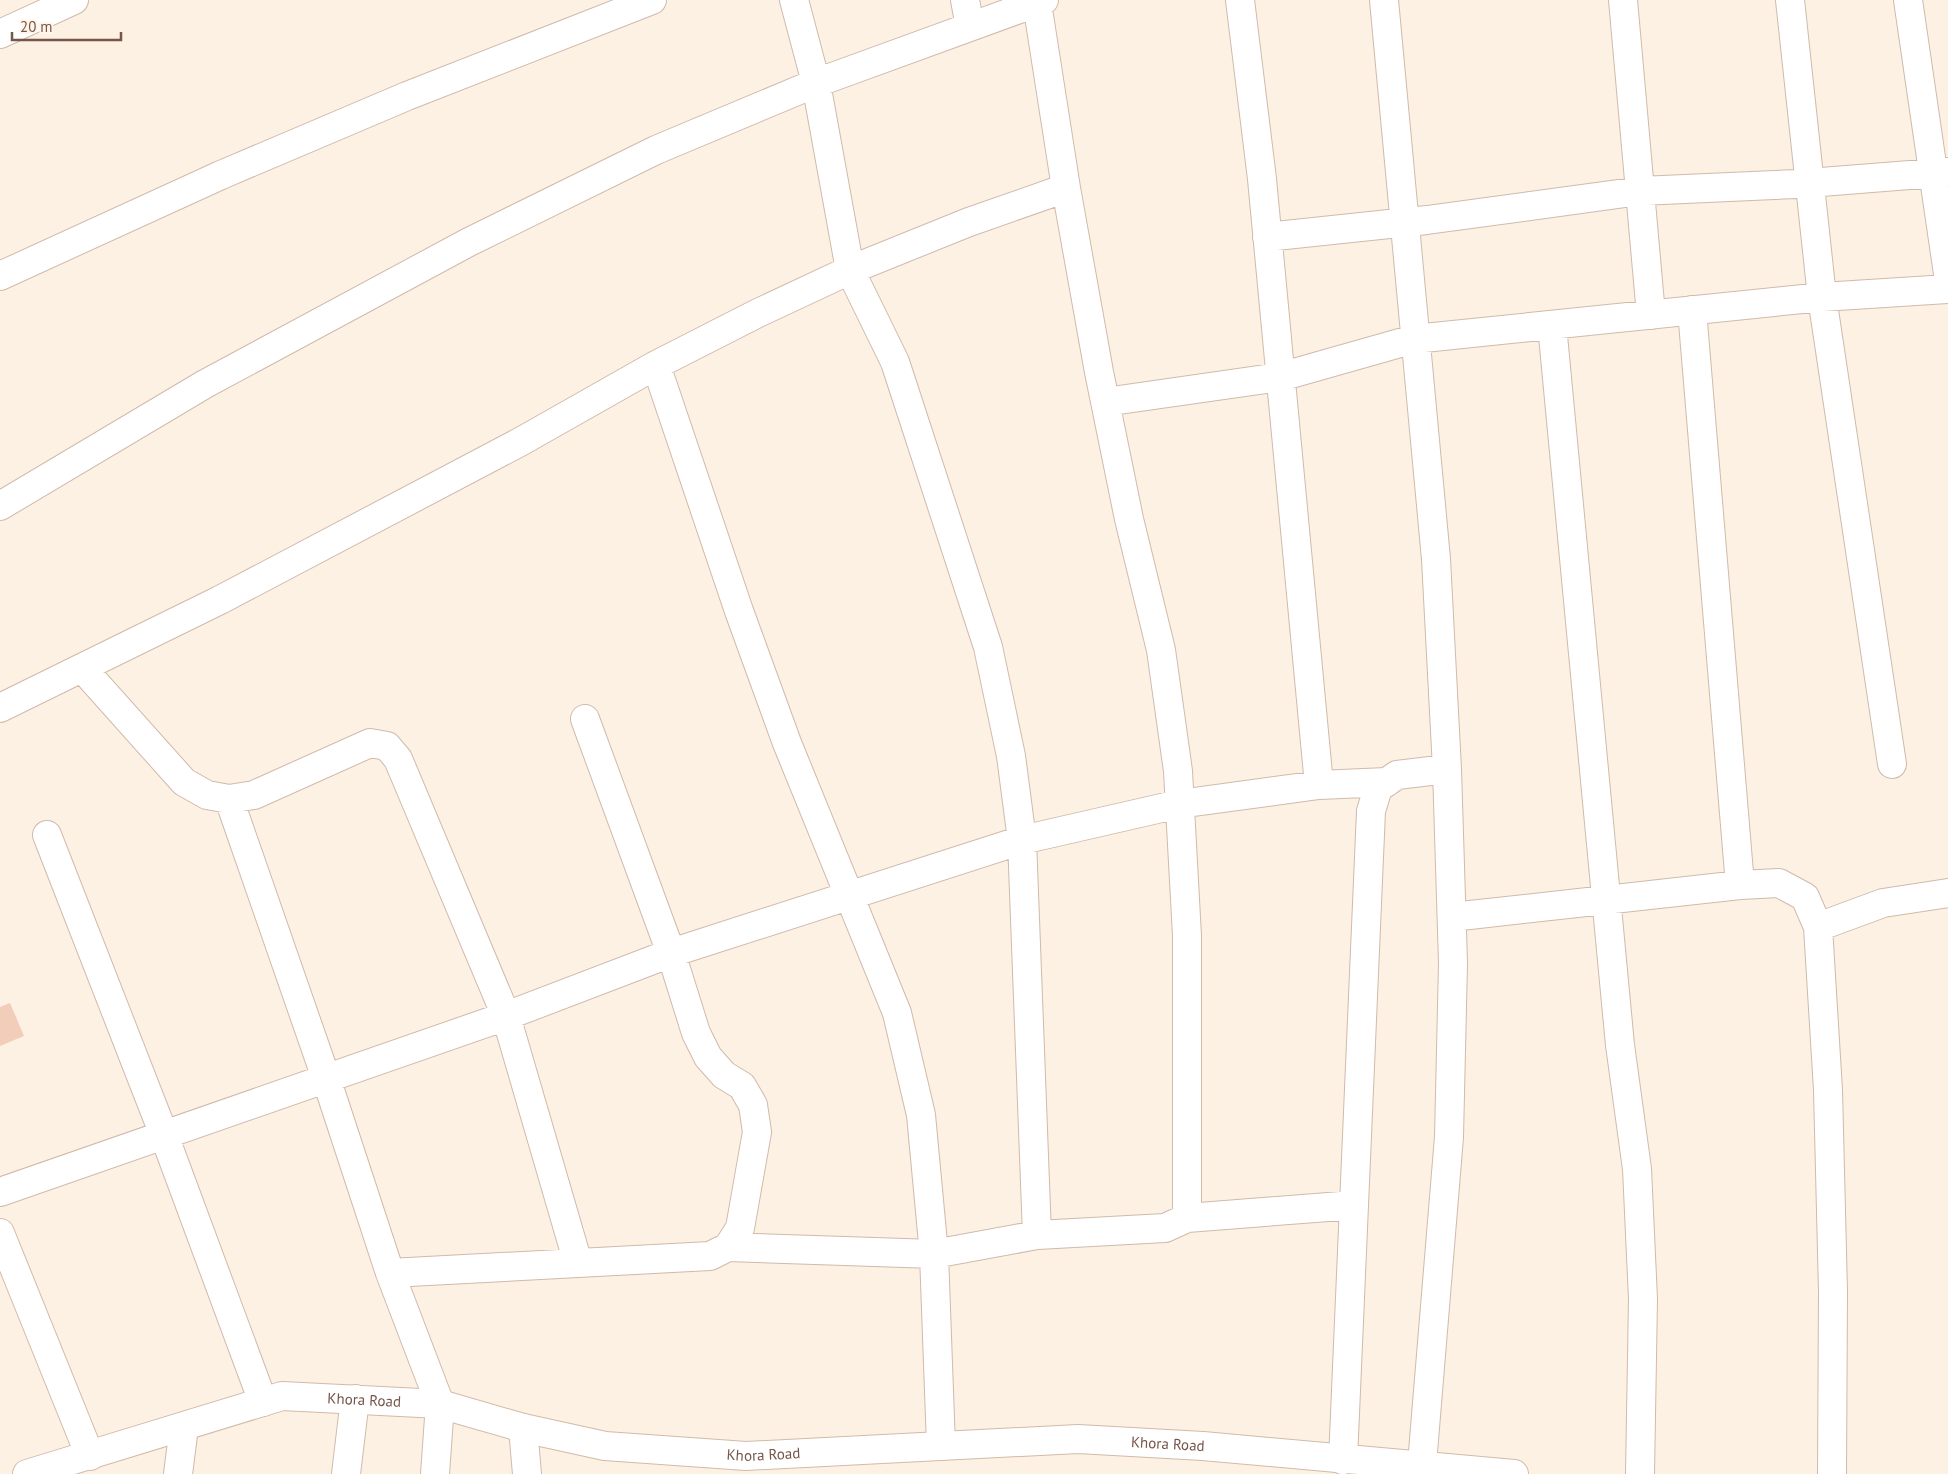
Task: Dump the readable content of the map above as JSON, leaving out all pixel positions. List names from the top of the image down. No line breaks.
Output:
{"streets":{"street":["Khora Road"]},"scale_bar":"20 m"}
